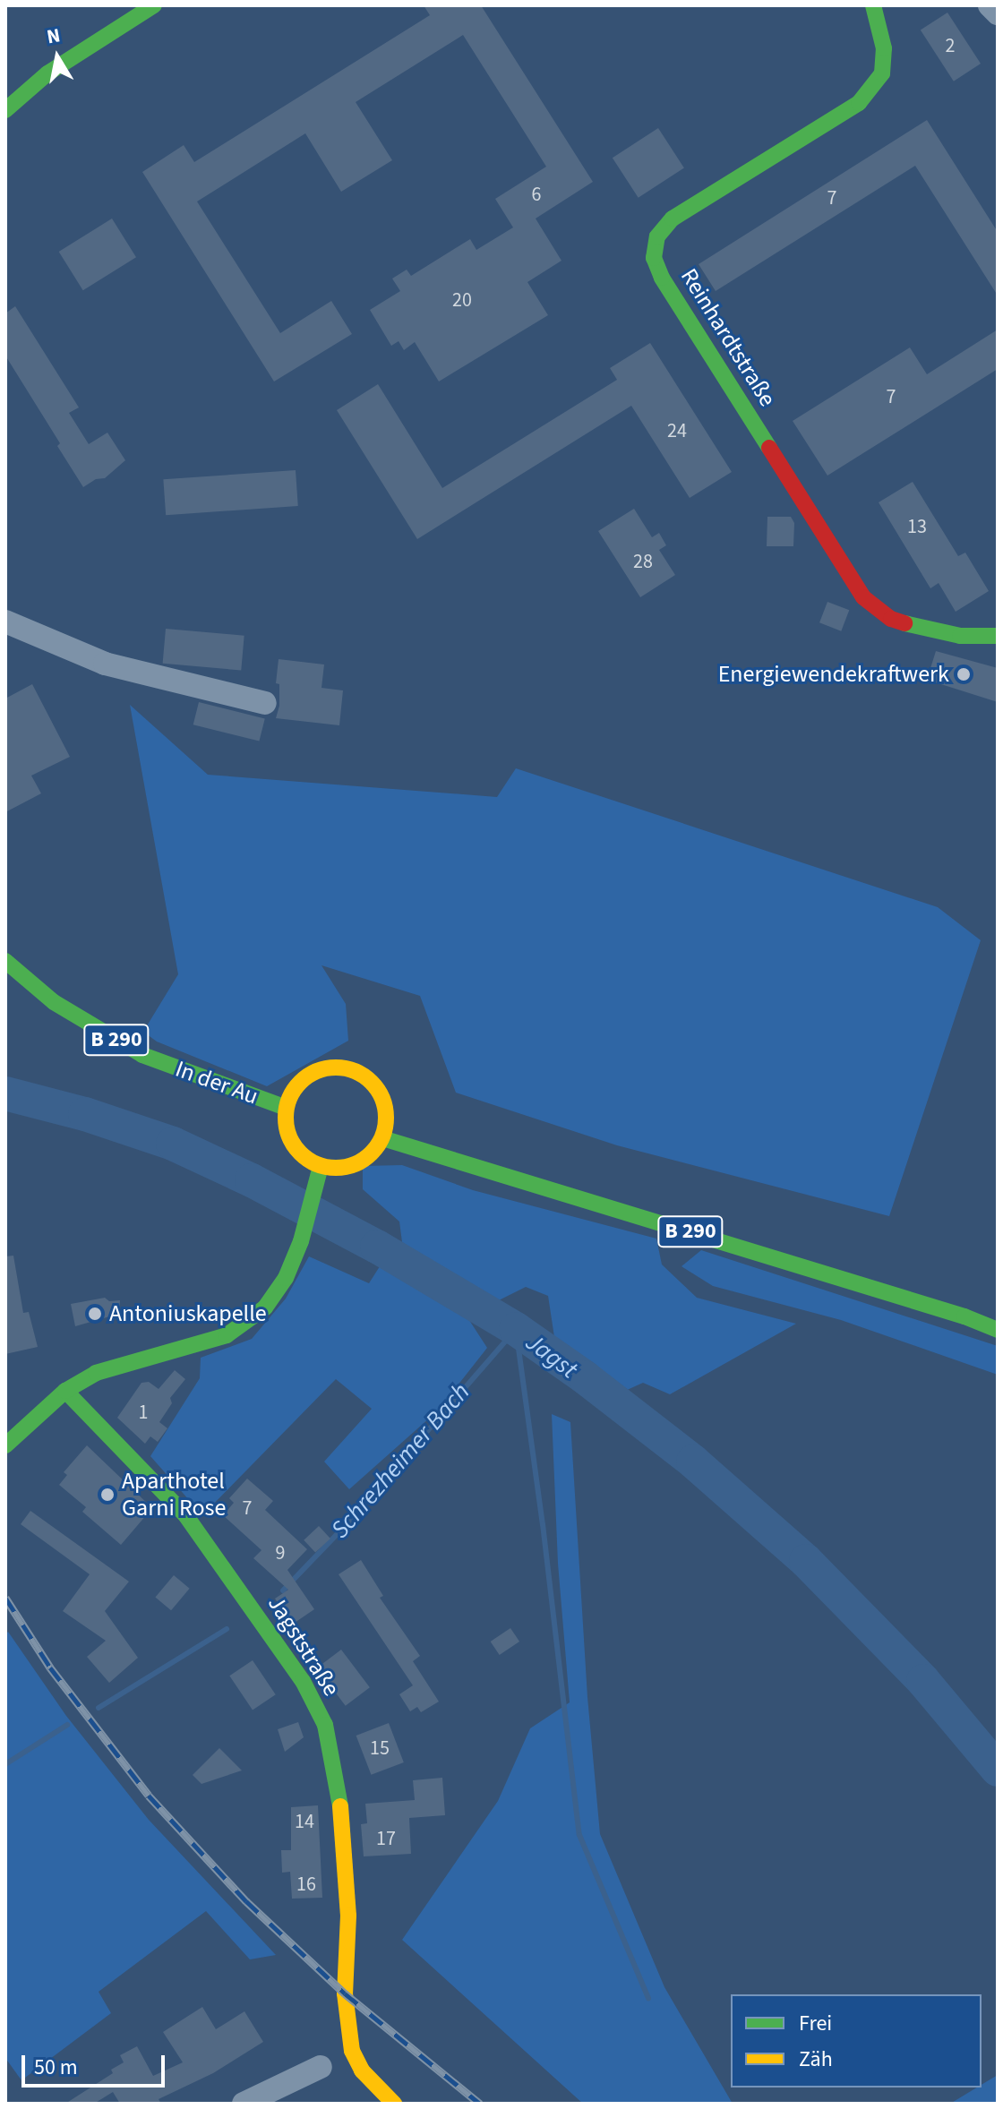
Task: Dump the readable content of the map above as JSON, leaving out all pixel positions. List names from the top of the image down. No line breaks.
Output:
{"streets":{"main road":["Reinhardtstraße","B 290","In der Au","Jagststraße"]},"crossings":[["B 290","In der Au"]],"water":["Jagst","Schrezheimer Bach"],"places":["Energiewendekraftwerk","Antoniuskapelle","Aparthotel Garni Rose"],"house_numbers":["2","6","7","20","7","24","13","28","1","7","9","15","14","17","16"],"legend":["Frei","Zäh"],"scale_bar":"50 m","north":"top"}
